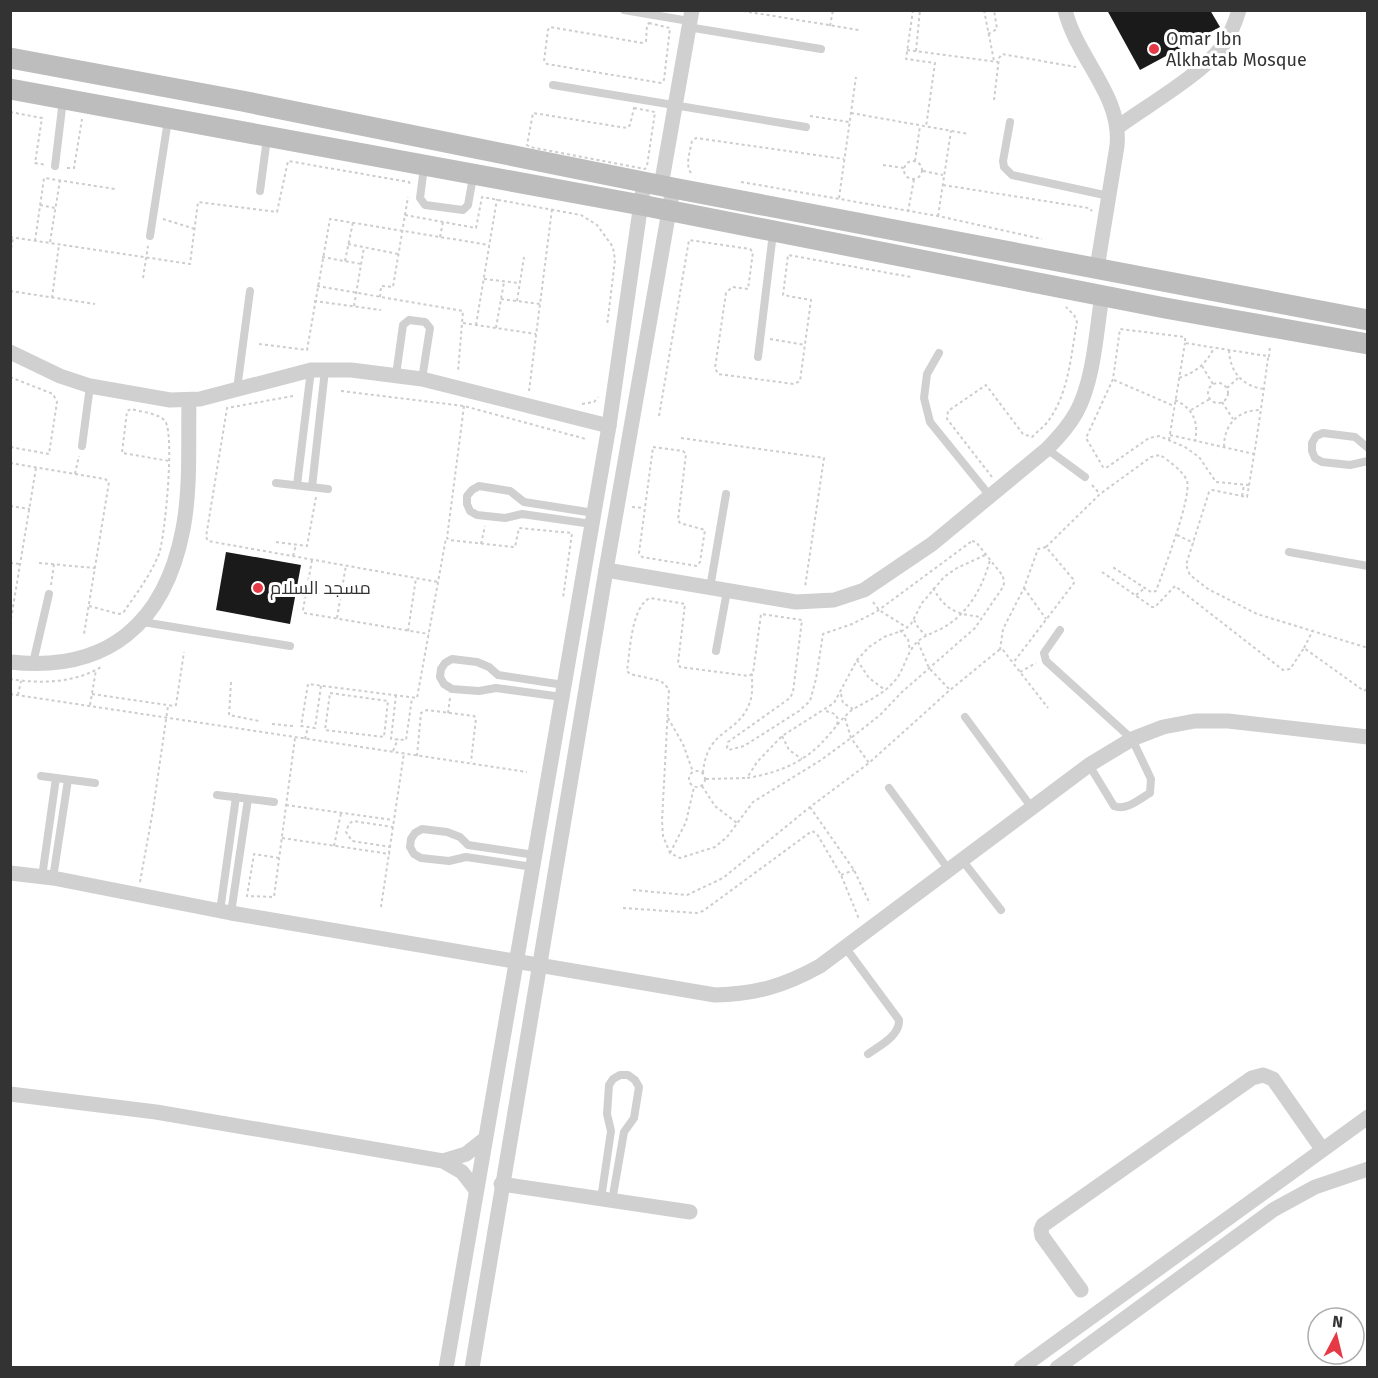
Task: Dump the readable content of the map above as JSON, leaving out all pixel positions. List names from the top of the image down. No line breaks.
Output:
{"places":["Omar Ibn Alkhatab Mosque","مسجد السلام"],"north":"top"}
